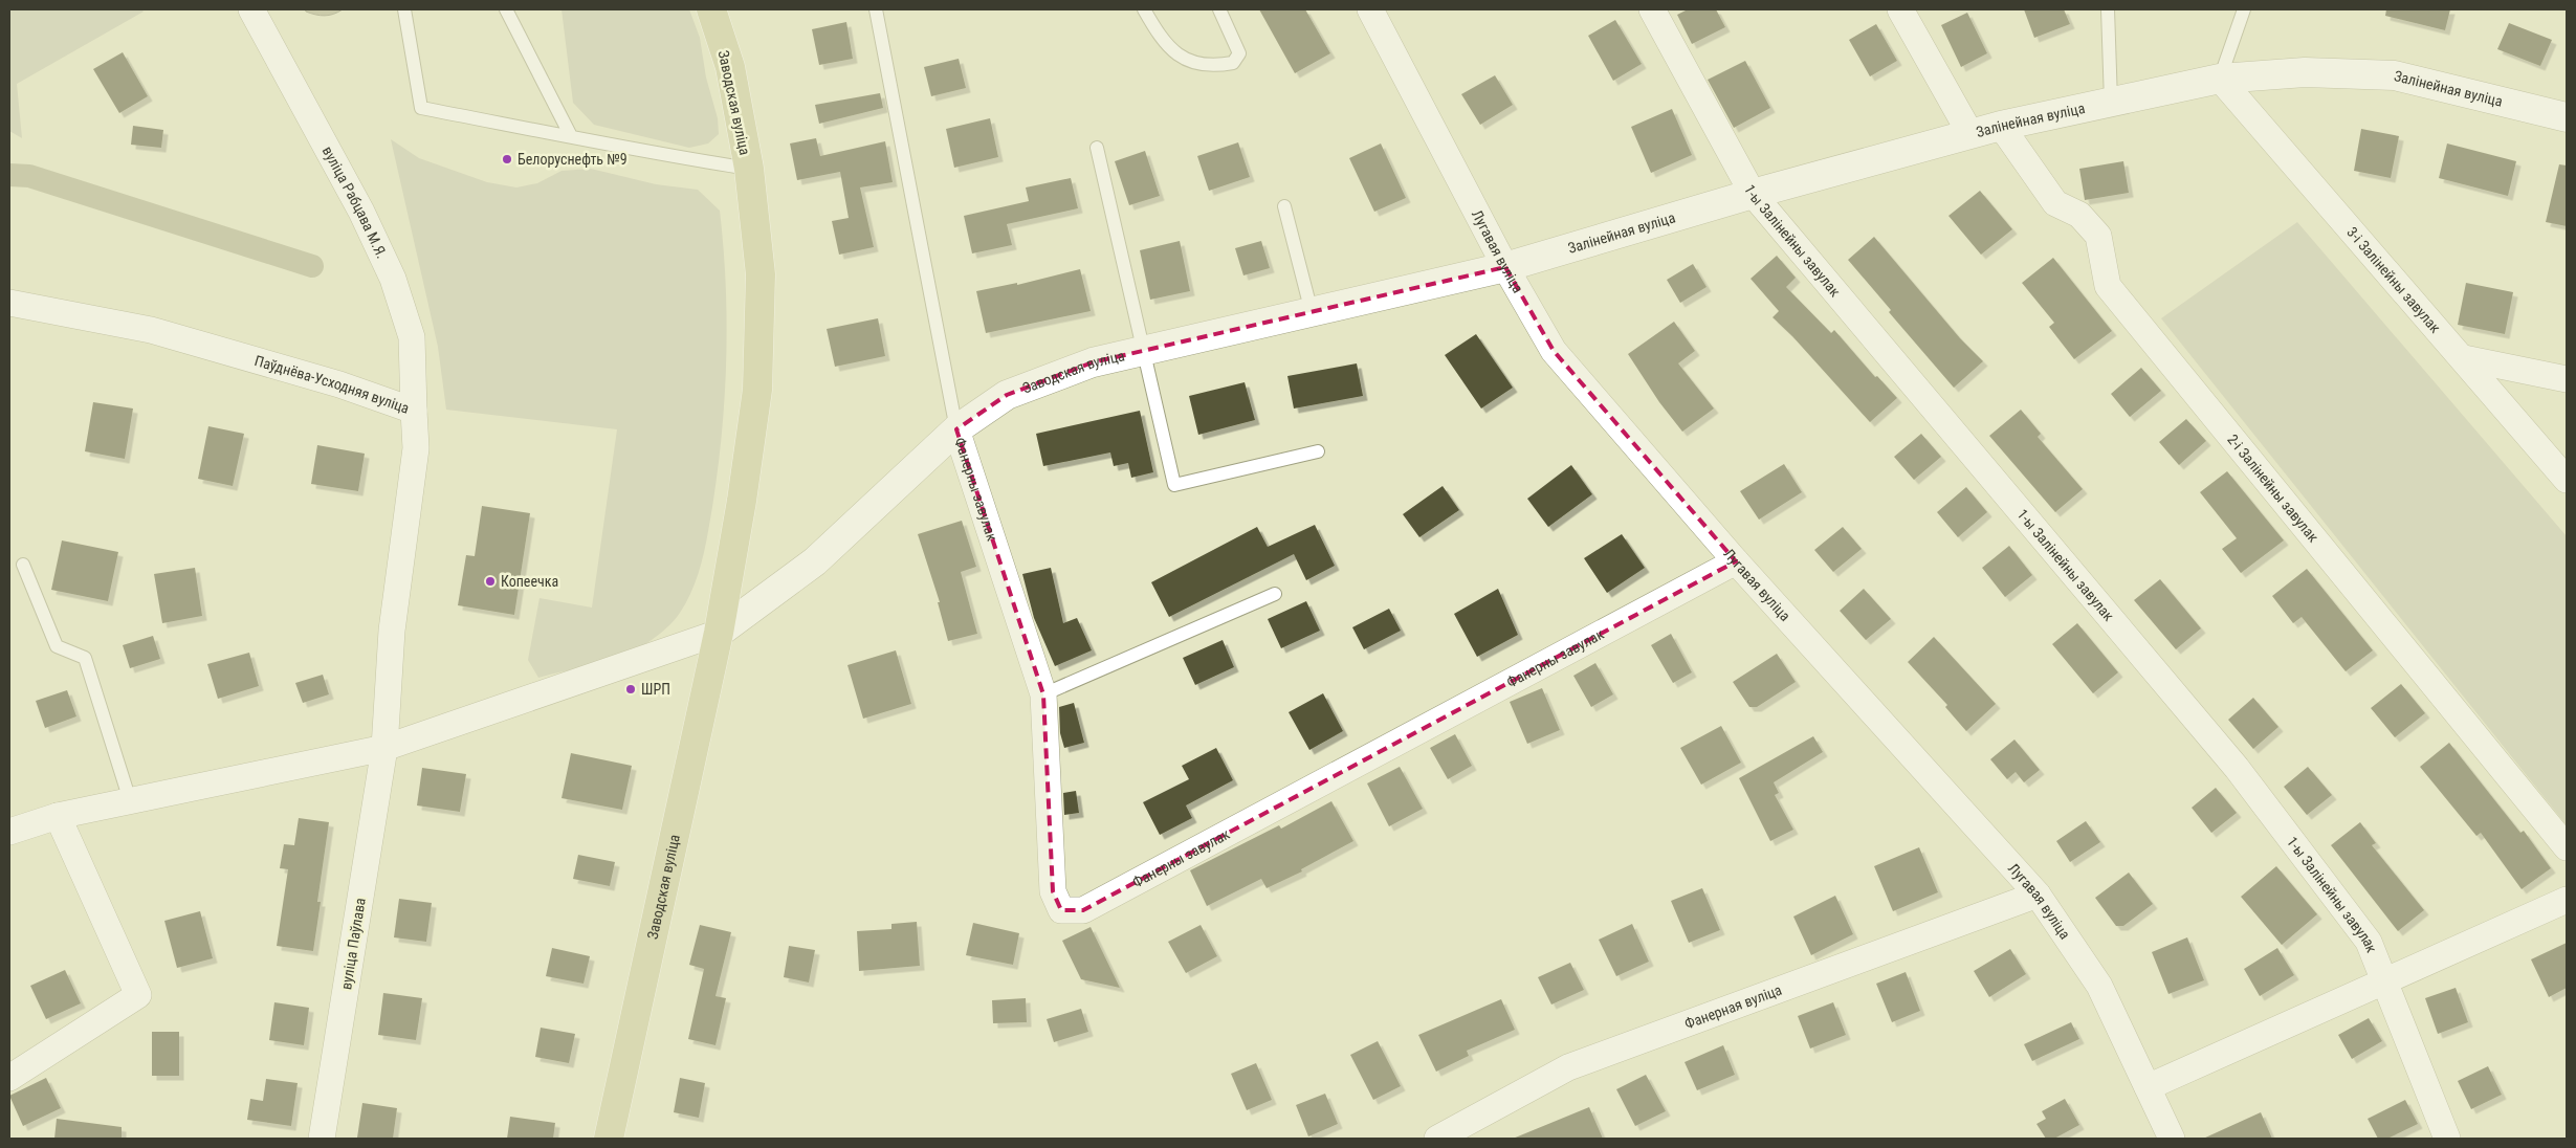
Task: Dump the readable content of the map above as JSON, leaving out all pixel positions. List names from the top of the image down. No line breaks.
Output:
{"streets":{"main road":["Заводская вуліца"],"street":["Залінейная вуліца","вуліца Рабцава М.Я.","1-ы Залінейны завулак","Лугавая вуліца","3-і Залінейны завулак","Паўднёва-Усходняя вуліца","Фанерны завулак","2-і Залінейны завулак","вуліца Паўлава","Фанерная вуліца"]},"crossings":[["Залінейная вуліца","Заводская вуліца"],["Залінейная вуліца","1-ы Залінейны завулак"],["Залінейная вуліца","Лугавая вуліца"],["Залінейная вуліца","3-і Залінейны завулак"],["Залінейная вуліца","2-і Залінейны завулак"],["Заводская вуліца","Лугавая вуліца"],["Заводская вуліца","Фанерны завулак"],["вуліца Рабцава М.Я.","Паўднёва-Усходняя вуліца"],["Лугавая вуліца","Фанерны завулак"],["Лугавая вуліца","Фанерная вуліца"],["Паўднёва-Усходняя вуліца","вуліца Паўлава"]],"places":["Белоруснефть №9","Копеечка","ШРП"]}
